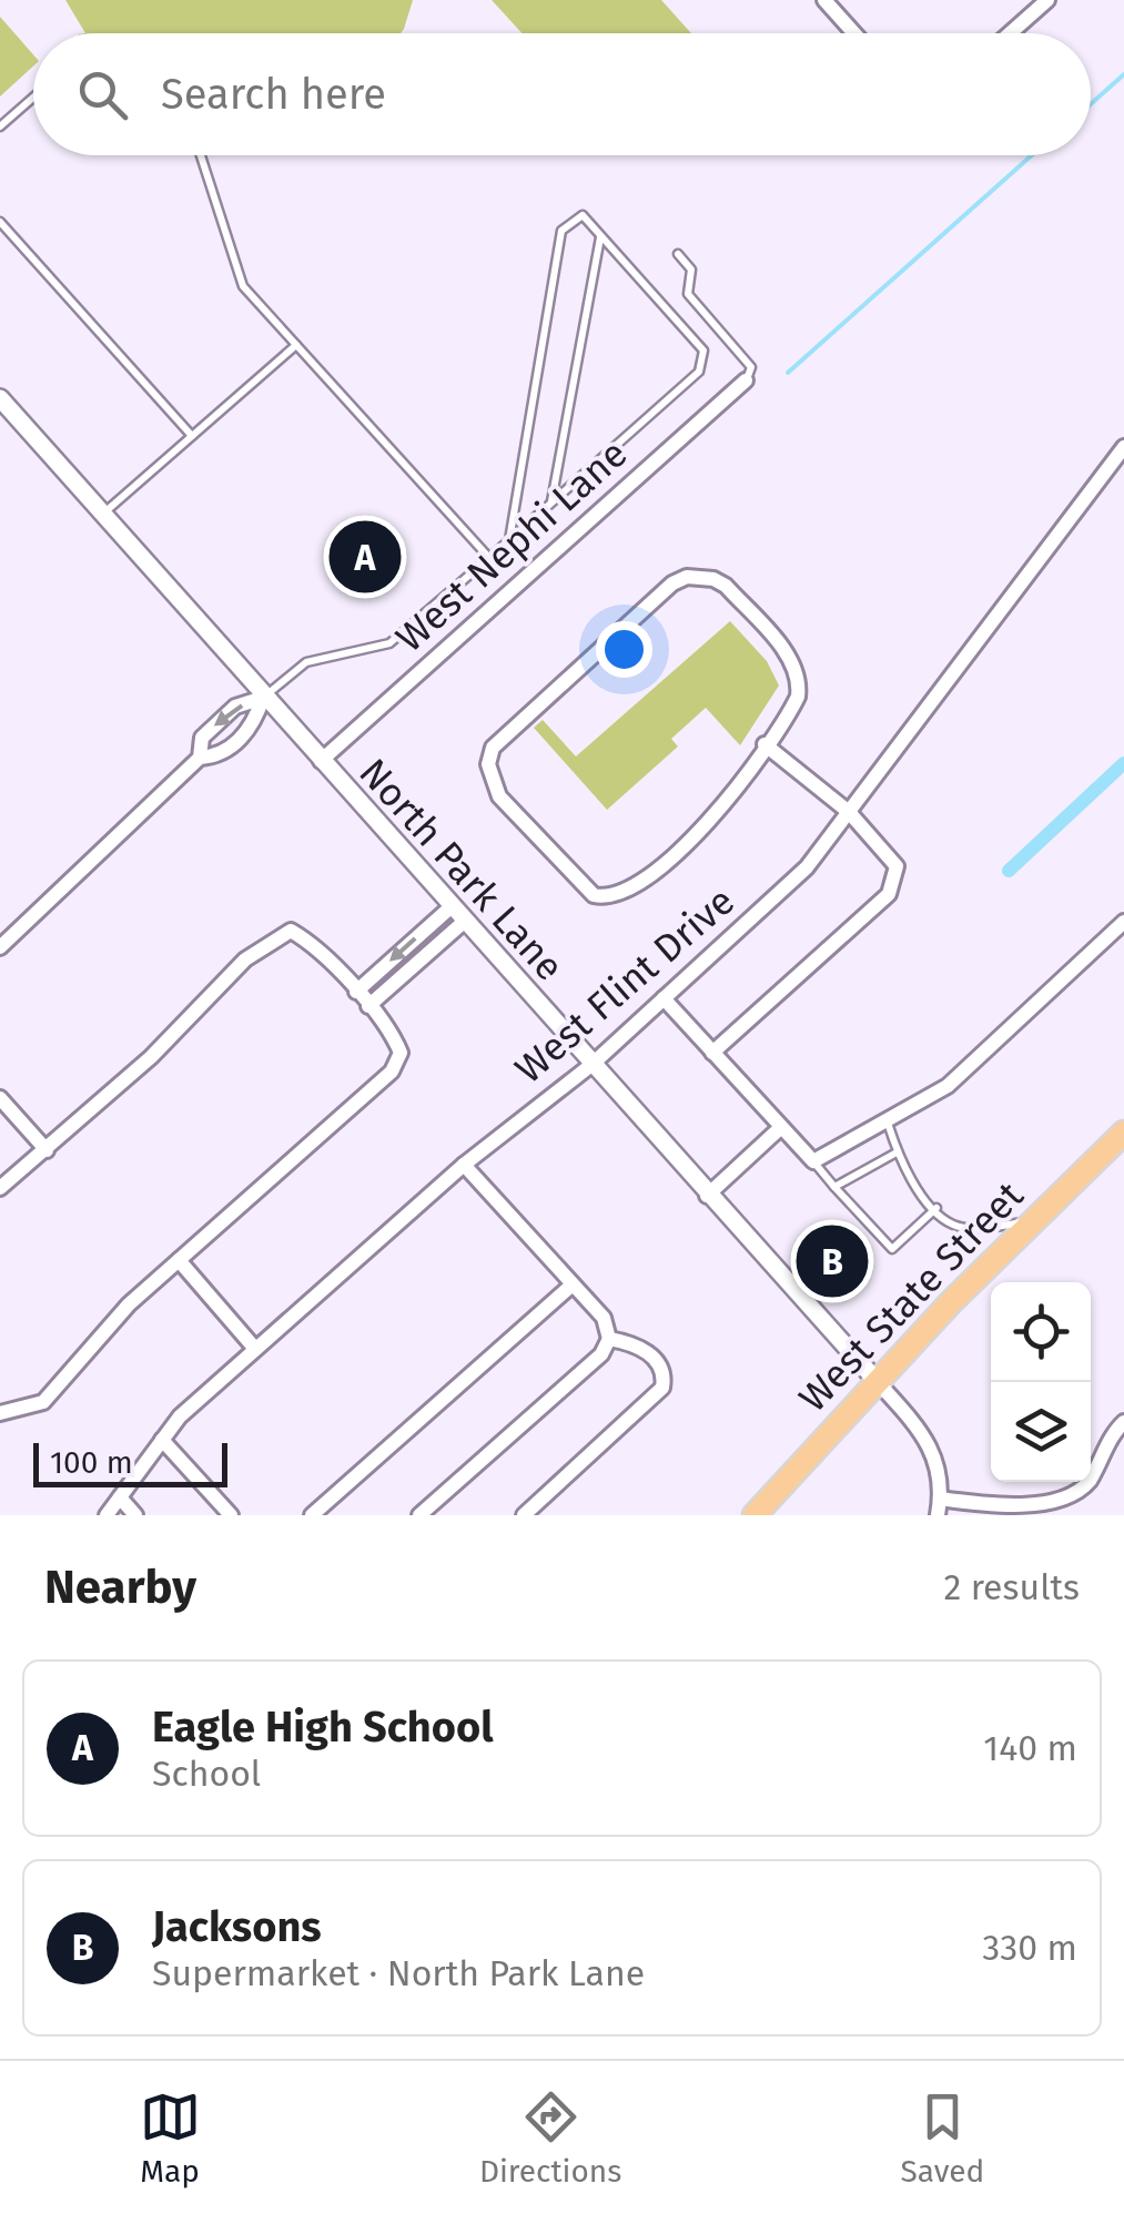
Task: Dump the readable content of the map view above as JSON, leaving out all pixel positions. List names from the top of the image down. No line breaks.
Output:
{"streets":{"main road":["West State Street"],"street":["West Nephi Lane","North Park Lane","West Flint Drive"]},"crossings":[["West Nephi Lane","North Park Lane"],["North Park Lane","West Flint Drive"],["North Park Lane","West State Street"]],"scale_bar":"100 m","page":{"search":"Search here","pins":["A","B"],"scale":"100 m","heading":["Nearby","2 results"],"list":[{"mark":"A","name":"Eagle High School","note":"School","value":"140 m"},{"mark":"B","name":"Jacksons","note":"Supermarket · North Park Lane","value":"330 m"}],"nav":["Map","Directions","Saved"]}}
